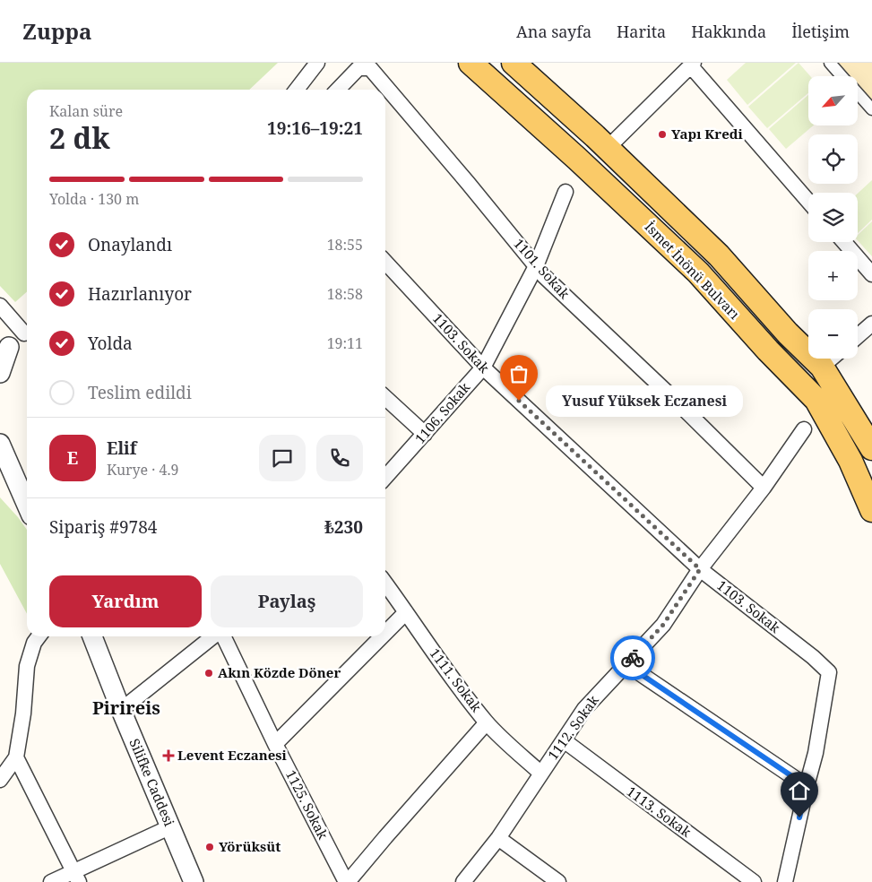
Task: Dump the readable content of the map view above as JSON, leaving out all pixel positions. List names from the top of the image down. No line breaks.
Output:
{"streets":{"main road":["İsmet İnönü Bulvarı"],"street":["1101. Sokak","1103. Sokak","1106. Sokak","1111. Sokak","1112. Sokak","Silifke Caddesi","1125. Sokak","1113. Sokak"]},"crossings":[["1101. Sokak","1106. Sokak"],["1101. Sokak","1112. Sokak"],["1103. Sokak","1106. Sokak"],["1103. Sokak","1112. Sokak"],["1111. Sokak","1112. Sokak"],["1112. Sokak","1113. Sokak"]],"districts":["Pirireis"],"places":{"other":["Yapı Kredi","Yusuf Yüksek Eczanesi","Akın Közde Döner","Yörüksüt"],"health":["Levent Eczanesi"]},"north":"bottom left","page":{"header":"Zuppa","nav":["Ana sayfa","Harita","Hakkında","İletişim"],"map_buttons":["+","−"],"heading":["2 dk","Kalan süre","19:16–19:21"],"panel":["Elif","Kurye · 4.9","Sipariş #9784","₺230"],"bar":"Yolda · 130 m","list":[["Onaylandı","18:55"],["Hazırlanıyor","18:58"],["Yolda","19:11"],"Teslim edildi"],"bubble":"Yusuf Yüksek Eczanesi","round":"E","buttons":["Yardım","Paylaş"]}}
